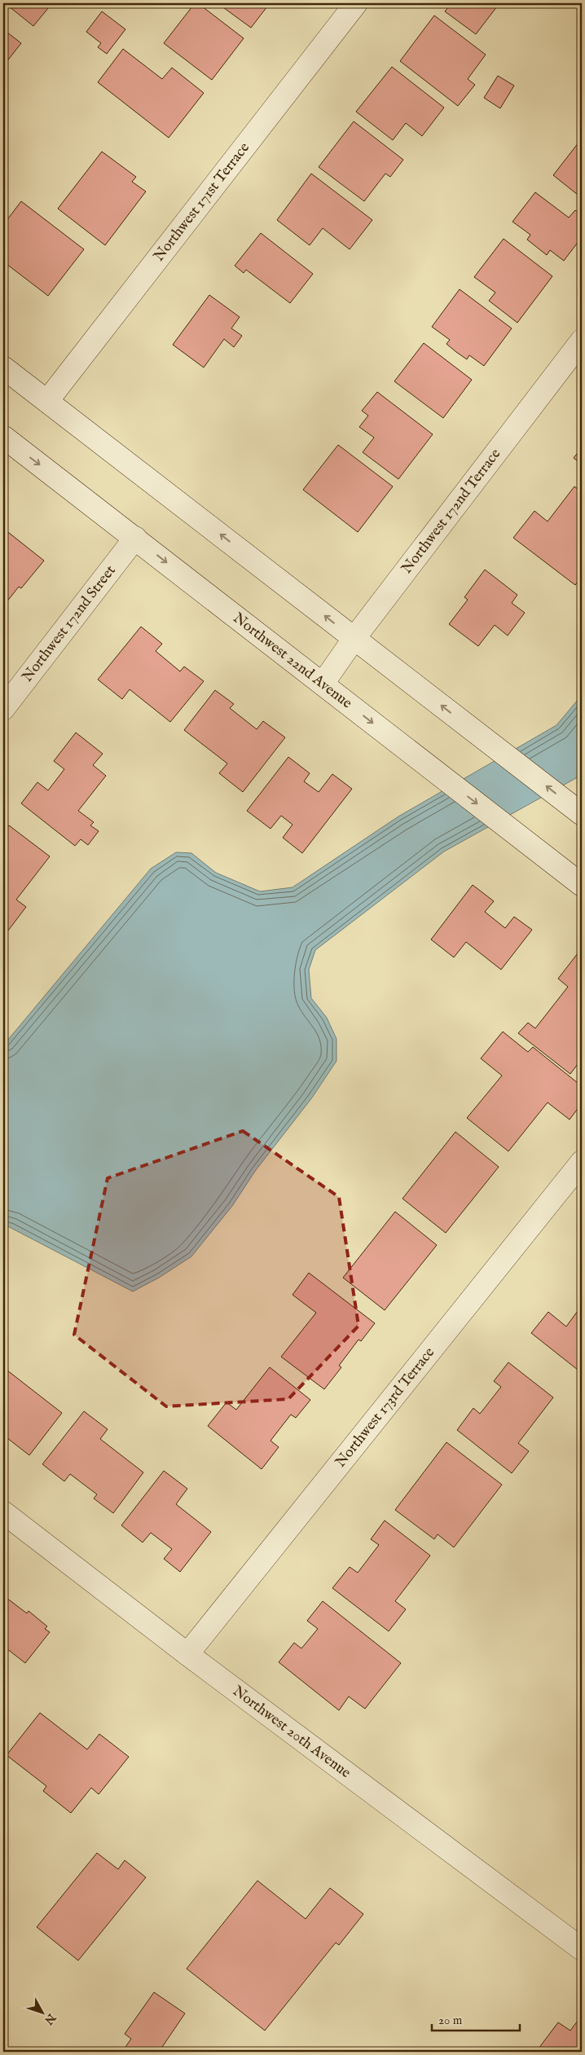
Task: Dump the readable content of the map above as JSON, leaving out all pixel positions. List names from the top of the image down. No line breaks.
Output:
{"streets":{"street":["Northwest 171st Terrace","Northwest 172nd Terrace","Northwest 172nd Street","Northwest 22nd Avenue","Northwest 173rd Terrace","Northwest 20th Avenue"]},"crossings":[["Northwest 172nd Terrace","Northwest 22nd Avenue"],["Northwest 172nd Street","Northwest 22nd Avenue"],["Northwest 173rd Terrace","Northwest 20th Avenue"]],"scale_bar":"20 m","north":"bottom right"}
